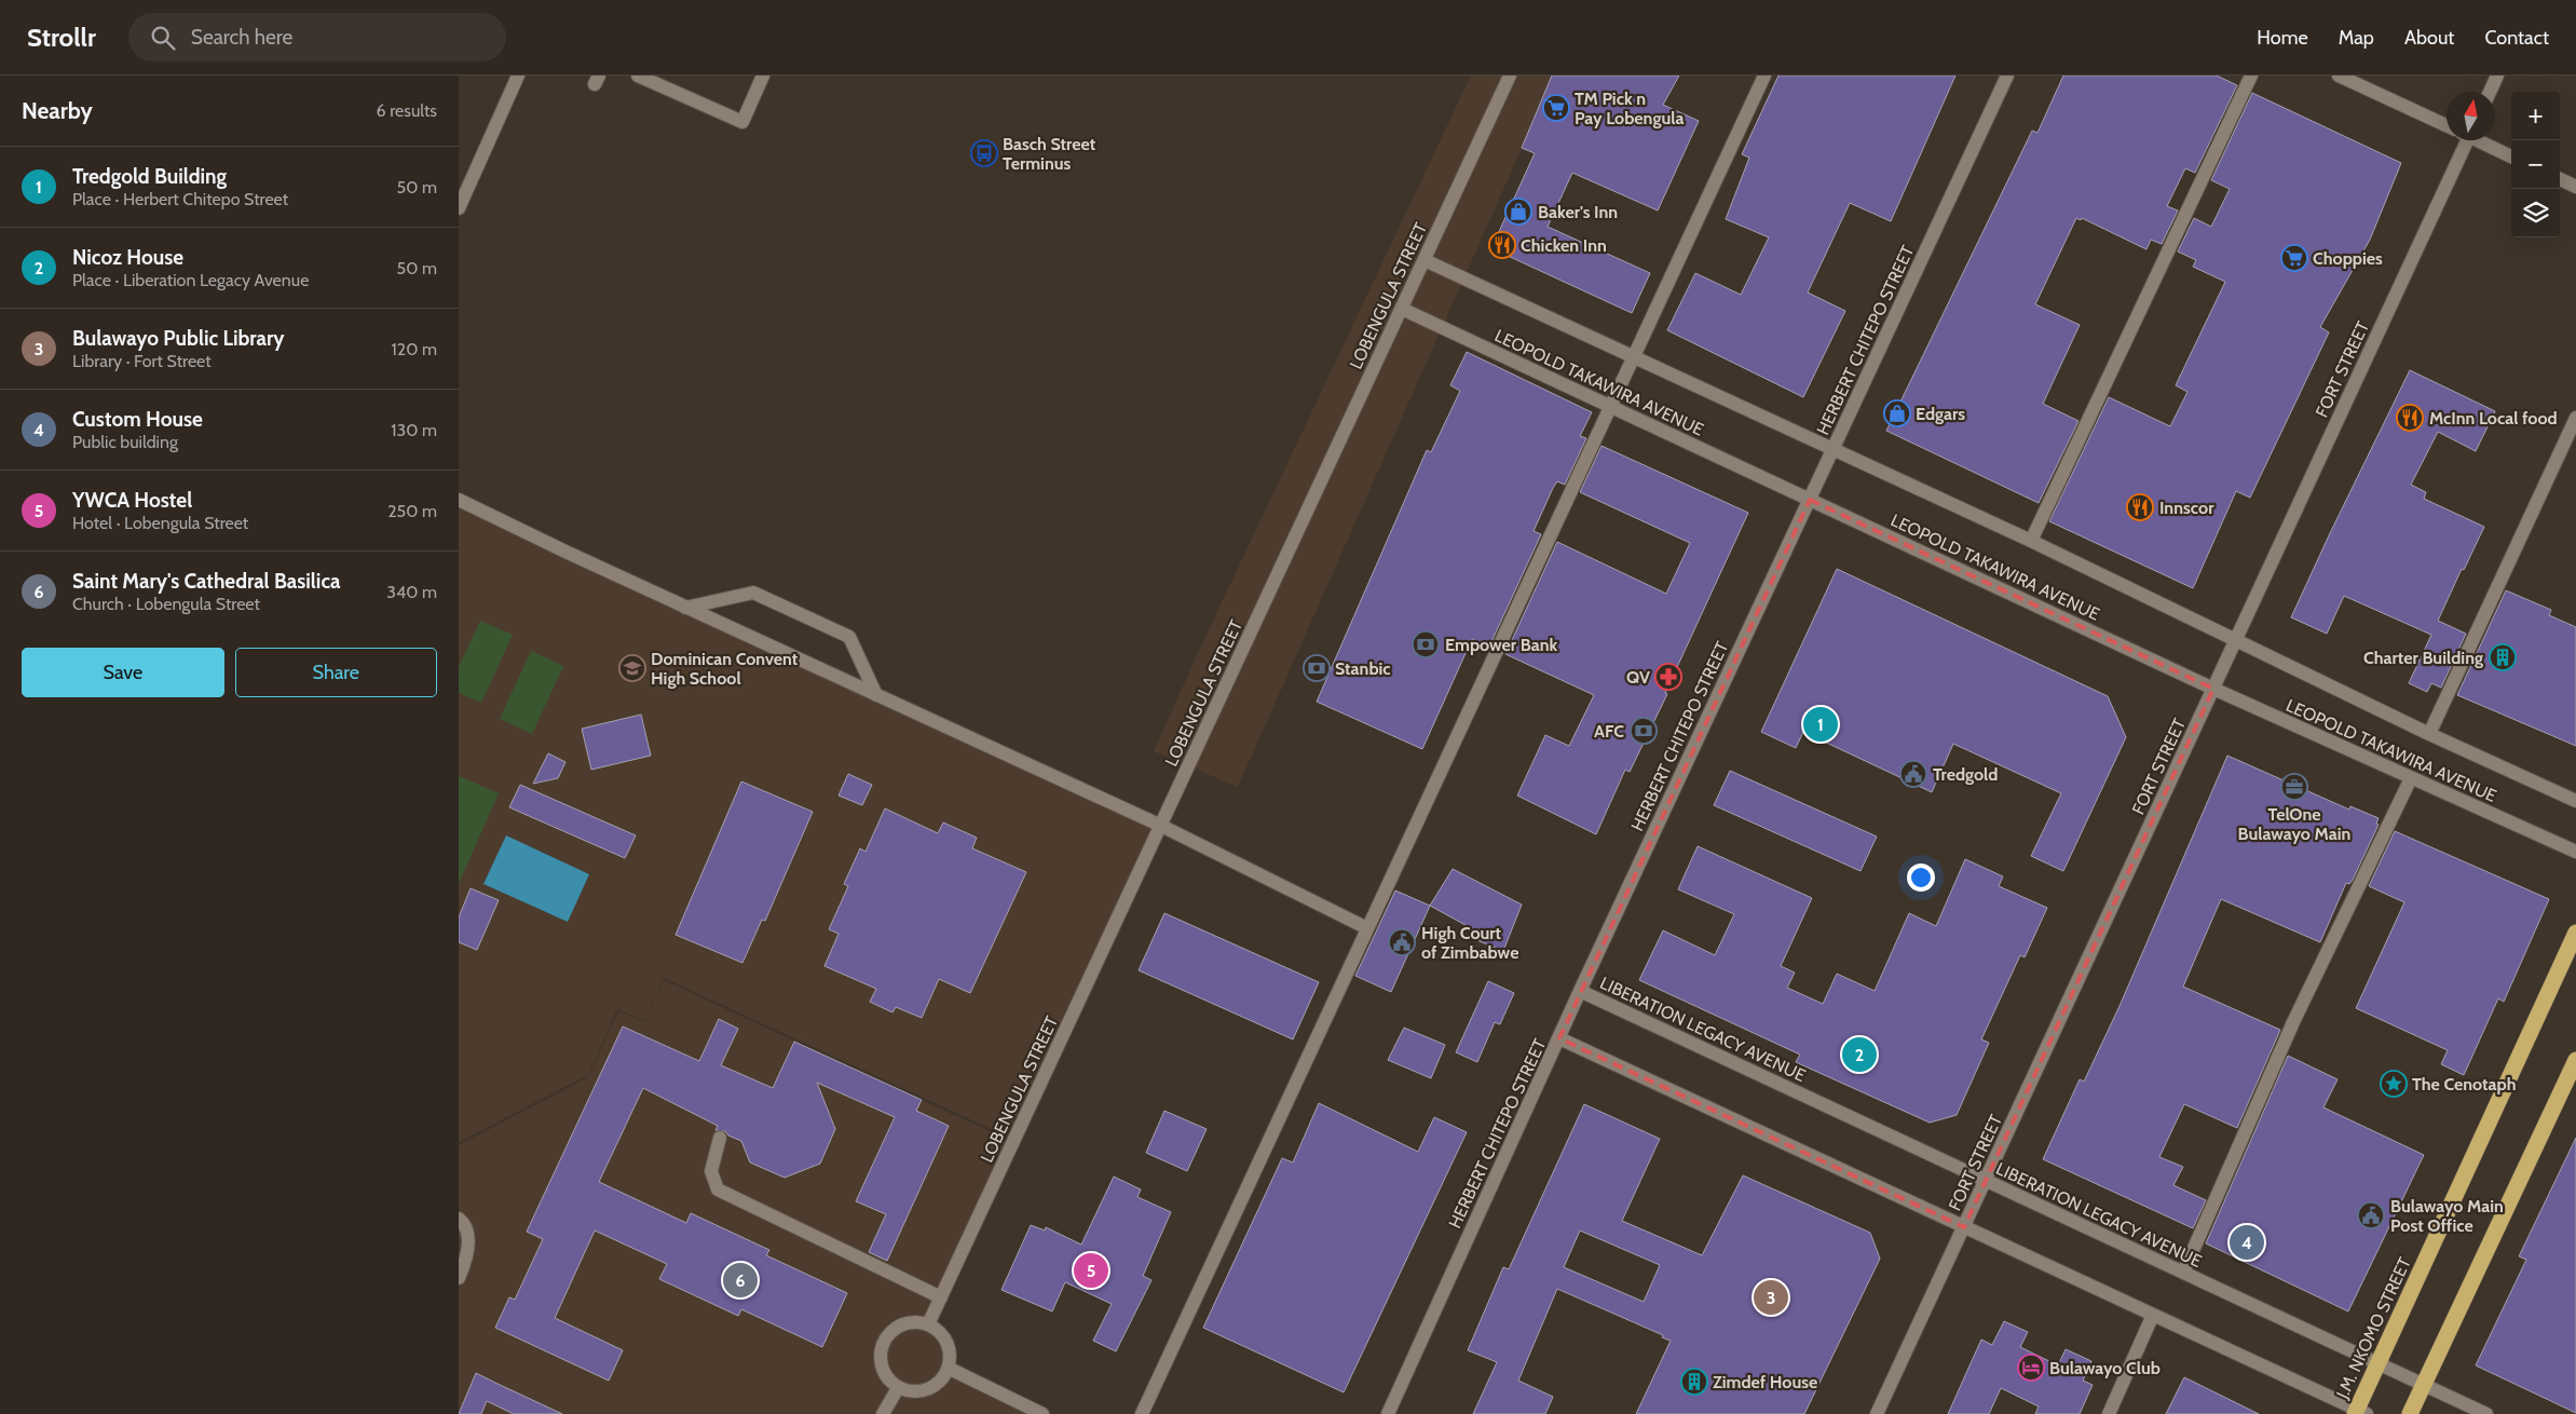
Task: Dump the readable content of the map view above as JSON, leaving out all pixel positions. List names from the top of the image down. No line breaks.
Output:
{"streets":{"highway":["J.M. NKOMO STREET"],"street":["LOBENGULA STREET","HERBERT CHITEPO STREET","FORT STREET","LEOPOLD TAKAWIRA AVENUE","LIBERATION LEGACY AVENUE"]},"crossings":[["LOBENGULA STREET","LEOPOLD TAKAWIRA AVENUE"],["HERBERT CHITEPO STREET","LEOPOLD TAKAWIRA AVENUE"],["HERBERT CHITEPO STREET","LIBERATION LEGACY AVENUE"],["FORT STREET","LEOPOLD TAKAWIRA AVENUE"],["FORT STREET","LIBERATION LEGACY AVENUE"],["LIBERATION LEGACY AVENUE","J.M. NKOMO STREET"]],"places":{"supermarket":["TM Pick n Pay Lobengula","Choppies"],"bus stop":["Basch Street Terminus"],"shop":["Baker's Inn","Edgars"],"restaurant":["Chicken Inn","McInn Local food","Innscor"],"bank":["Empower Bank","Stanbic","AFC"],"building":["Charter Building","Zimdef House"],"school or university":["Dominican Convent High School"],"pharmacy":["QV"],"public building":["Tredgold","High Court of Zimbabwe","Bulawayo Main Post Office"],"office":["TelOne Bulawayo Main"],"place":["The Cenotaph"],"hotel":["Bulawayo Club"]},"north":"top","page":{"header":"Strollr","search":"Search here","nav":["Home","Map","About","Contact"],"heading":["Nearby","6 results"],"map_buttons":["+","−"],"list":[{"mark":"1","name":"Tredgold Building","note":"Place · Herbert Chitepo Street","value":"50 m"},{"mark":"2","name":"Nicoz House","note":"Place · Liberation Legacy Avenue","value":"50 m"},{"mark":"3","name":"Bulawayo Public Library","note":"Library · Fort Street","value":"120 m"},{"mark":"4","name":"Custom House","note":"Public building","value":"130 m"},{"mark":"5","name":"YWCA Hostel","note":"Hotel · Lobengula Street","value":"250 m"},{"mark":"6","name":"Saint Mary's Cathedral Basilica","note":"Church · Lobengula Street","value":"340 m"}],"buttons":["Save","Share"],"pins":["1","2","4","5","6","3"]}}
